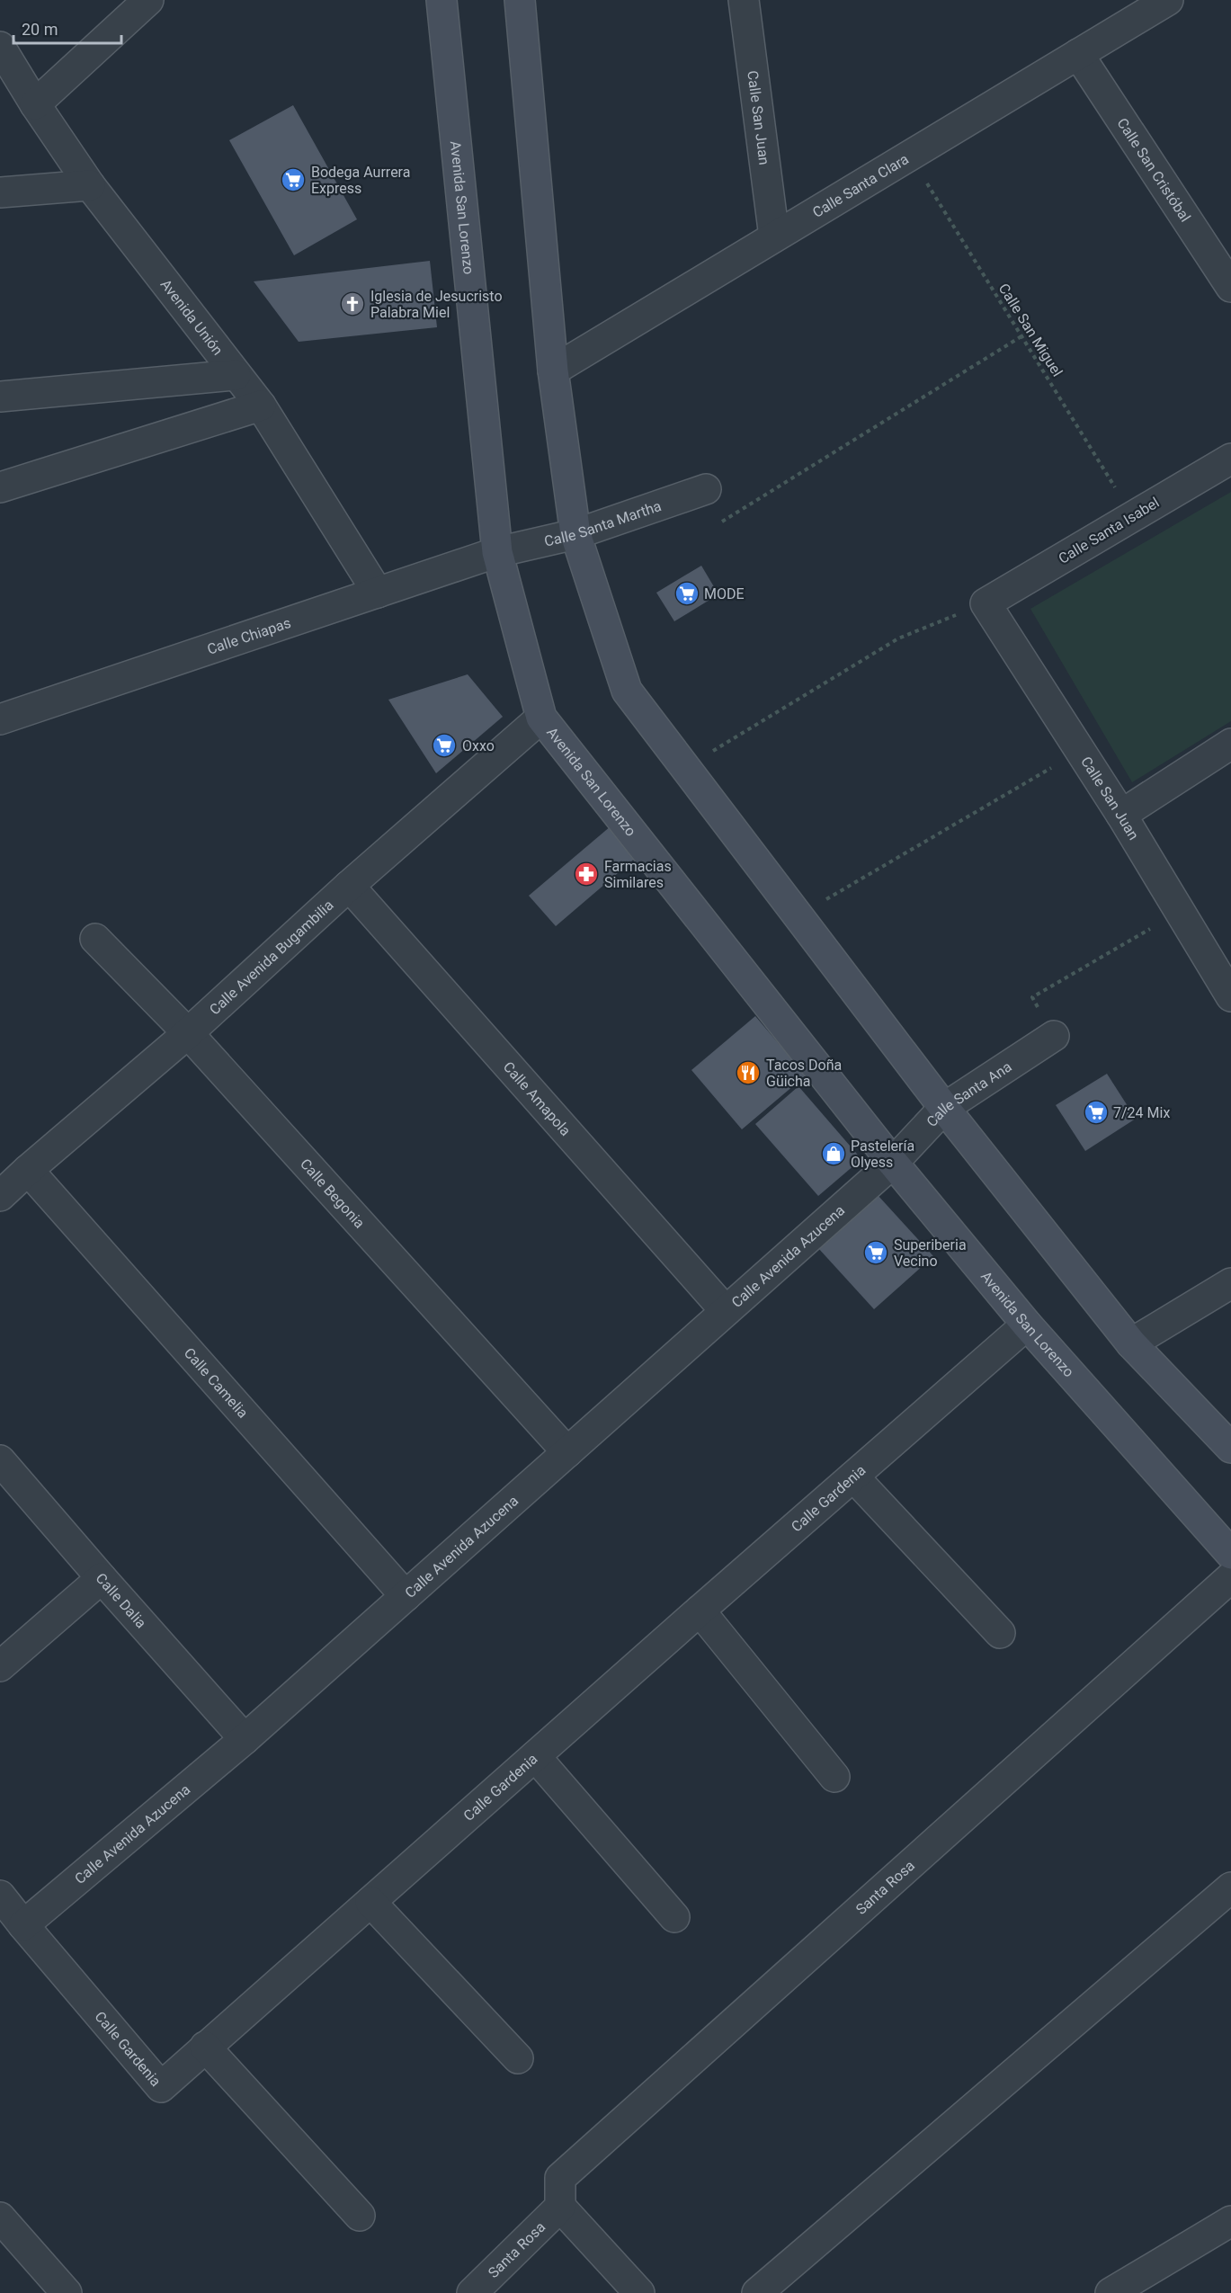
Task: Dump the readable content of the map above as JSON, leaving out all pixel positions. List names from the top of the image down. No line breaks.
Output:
{"streets":{"street":["Calle San Juan","Calle San Cristóbal","Calle Santa Clara","Avenida San Lorenzo","Avenida Unión","Calle Santa Martha","Calle Santa Isabel","Calle Chiapas","Calle Avenida Bugambilia","Calle Santa Ana","Calle Amapola","Calle Begonia","Calle Avenida Azucena","Calle Camelia","Calle Gardenia","Calle Dalia","Santa Rosa"],"path":["Calle San Miguel"]},"crossings":[["Calle San Juan","Calle Santa Clara"],["Calle San Juan","Calle Santa Isabel"],["Calle San Cristóbal","Calle Santa Clara"],["Calle Santa Clara","Calle San Miguel"],["Avenida San Lorenzo","Calle Santa Martha"],["Avenida San Lorenzo","Calle Chiapas"],["Avenida San Lorenzo","Calle Avenida Bugambilia"],["Avenida San Lorenzo","Calle Santa Ana"],["Avenida San Lorenzo","Calle Avenida Azucena"],["Avenida San Lorenzo","Calle Gardenia"],["Avenida Unión","Calle Chiapas"],["Calle San Miguel","Calle Santa Isabel"],["Calle Santa Martha","Calle Chiapas"],["Calle Avenida Bugambilia","Calle Amapola"],["Calle Avenida Bugambilia","Calle Begonia"],["Calle Avenida Bugambilia","Calle Camelia"],["Calle Santa Ana","Calle Avenida Azucena"],["Calle Amapola","Calle Avenida Azucena"],["Calle Begonia","Calle Avenida Azucena"],["Calle Avenida Azucena","Calle Camelia"],["Calle Avenida Azucena","Calle Gardenia"],["Calle Avenida Azucena","Calle Dalia"]],"places":{"supermarket":["Bodega Aurrera Express","MODE","Oxxo","7/24 Mix","Superiberia Vecino"],"church":["Iglesia de Jesucristo Palabra Miel"],"pharmacy":["Farmacias Similares"],"restaurant":["Tacos Doña Güicha"],"shop":["Pastelería Olyess"]},"scale_bar":"20 m"}
